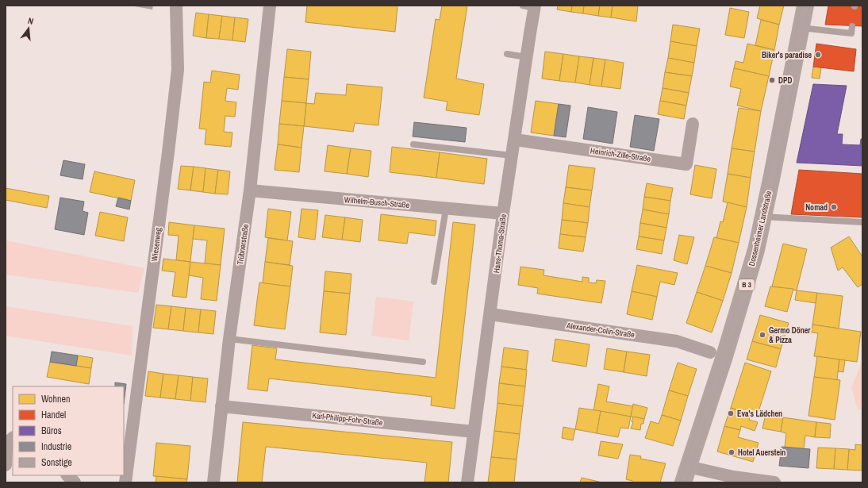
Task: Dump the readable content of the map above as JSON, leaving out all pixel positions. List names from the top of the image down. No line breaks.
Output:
{"streets":{"main road":["Dossenheimer Landstraße","B 3"],"street":["Heinrich-Zille-Straße","Wilhelm-Busch-Straße","Hans-Thoma-Straße","Wiesenweg","Trübnerstraße","Alexander-Colin-Straße","Karl-Philipp-Fohr-Straße"]},"crossings":[["Heinrich-Zille-Straße","Hans-Thoma-Straße"],["Wilhelm-Busch-Straße","Hans-Thoma-Straße"],["Wilhelm-Busch-Straße","Trübnerstraße"],["Hans-Thoma-Straße","Alexander-Colin-Straße"],["Hans-Thoma-Straße","Karl-Philipp-Fohr-Straße"],["Trübnerstraße","Karl-Philipp-Fohr-Straße"]],"places":["Biker's paradise","DPD","Nomad","Germo Döner & Pizza","Eva's Lädchen","Hotel Auerstein"],"legend":["Wohnen","Handel","Büros","Industrie","Sonstige"],"north":"top"}
